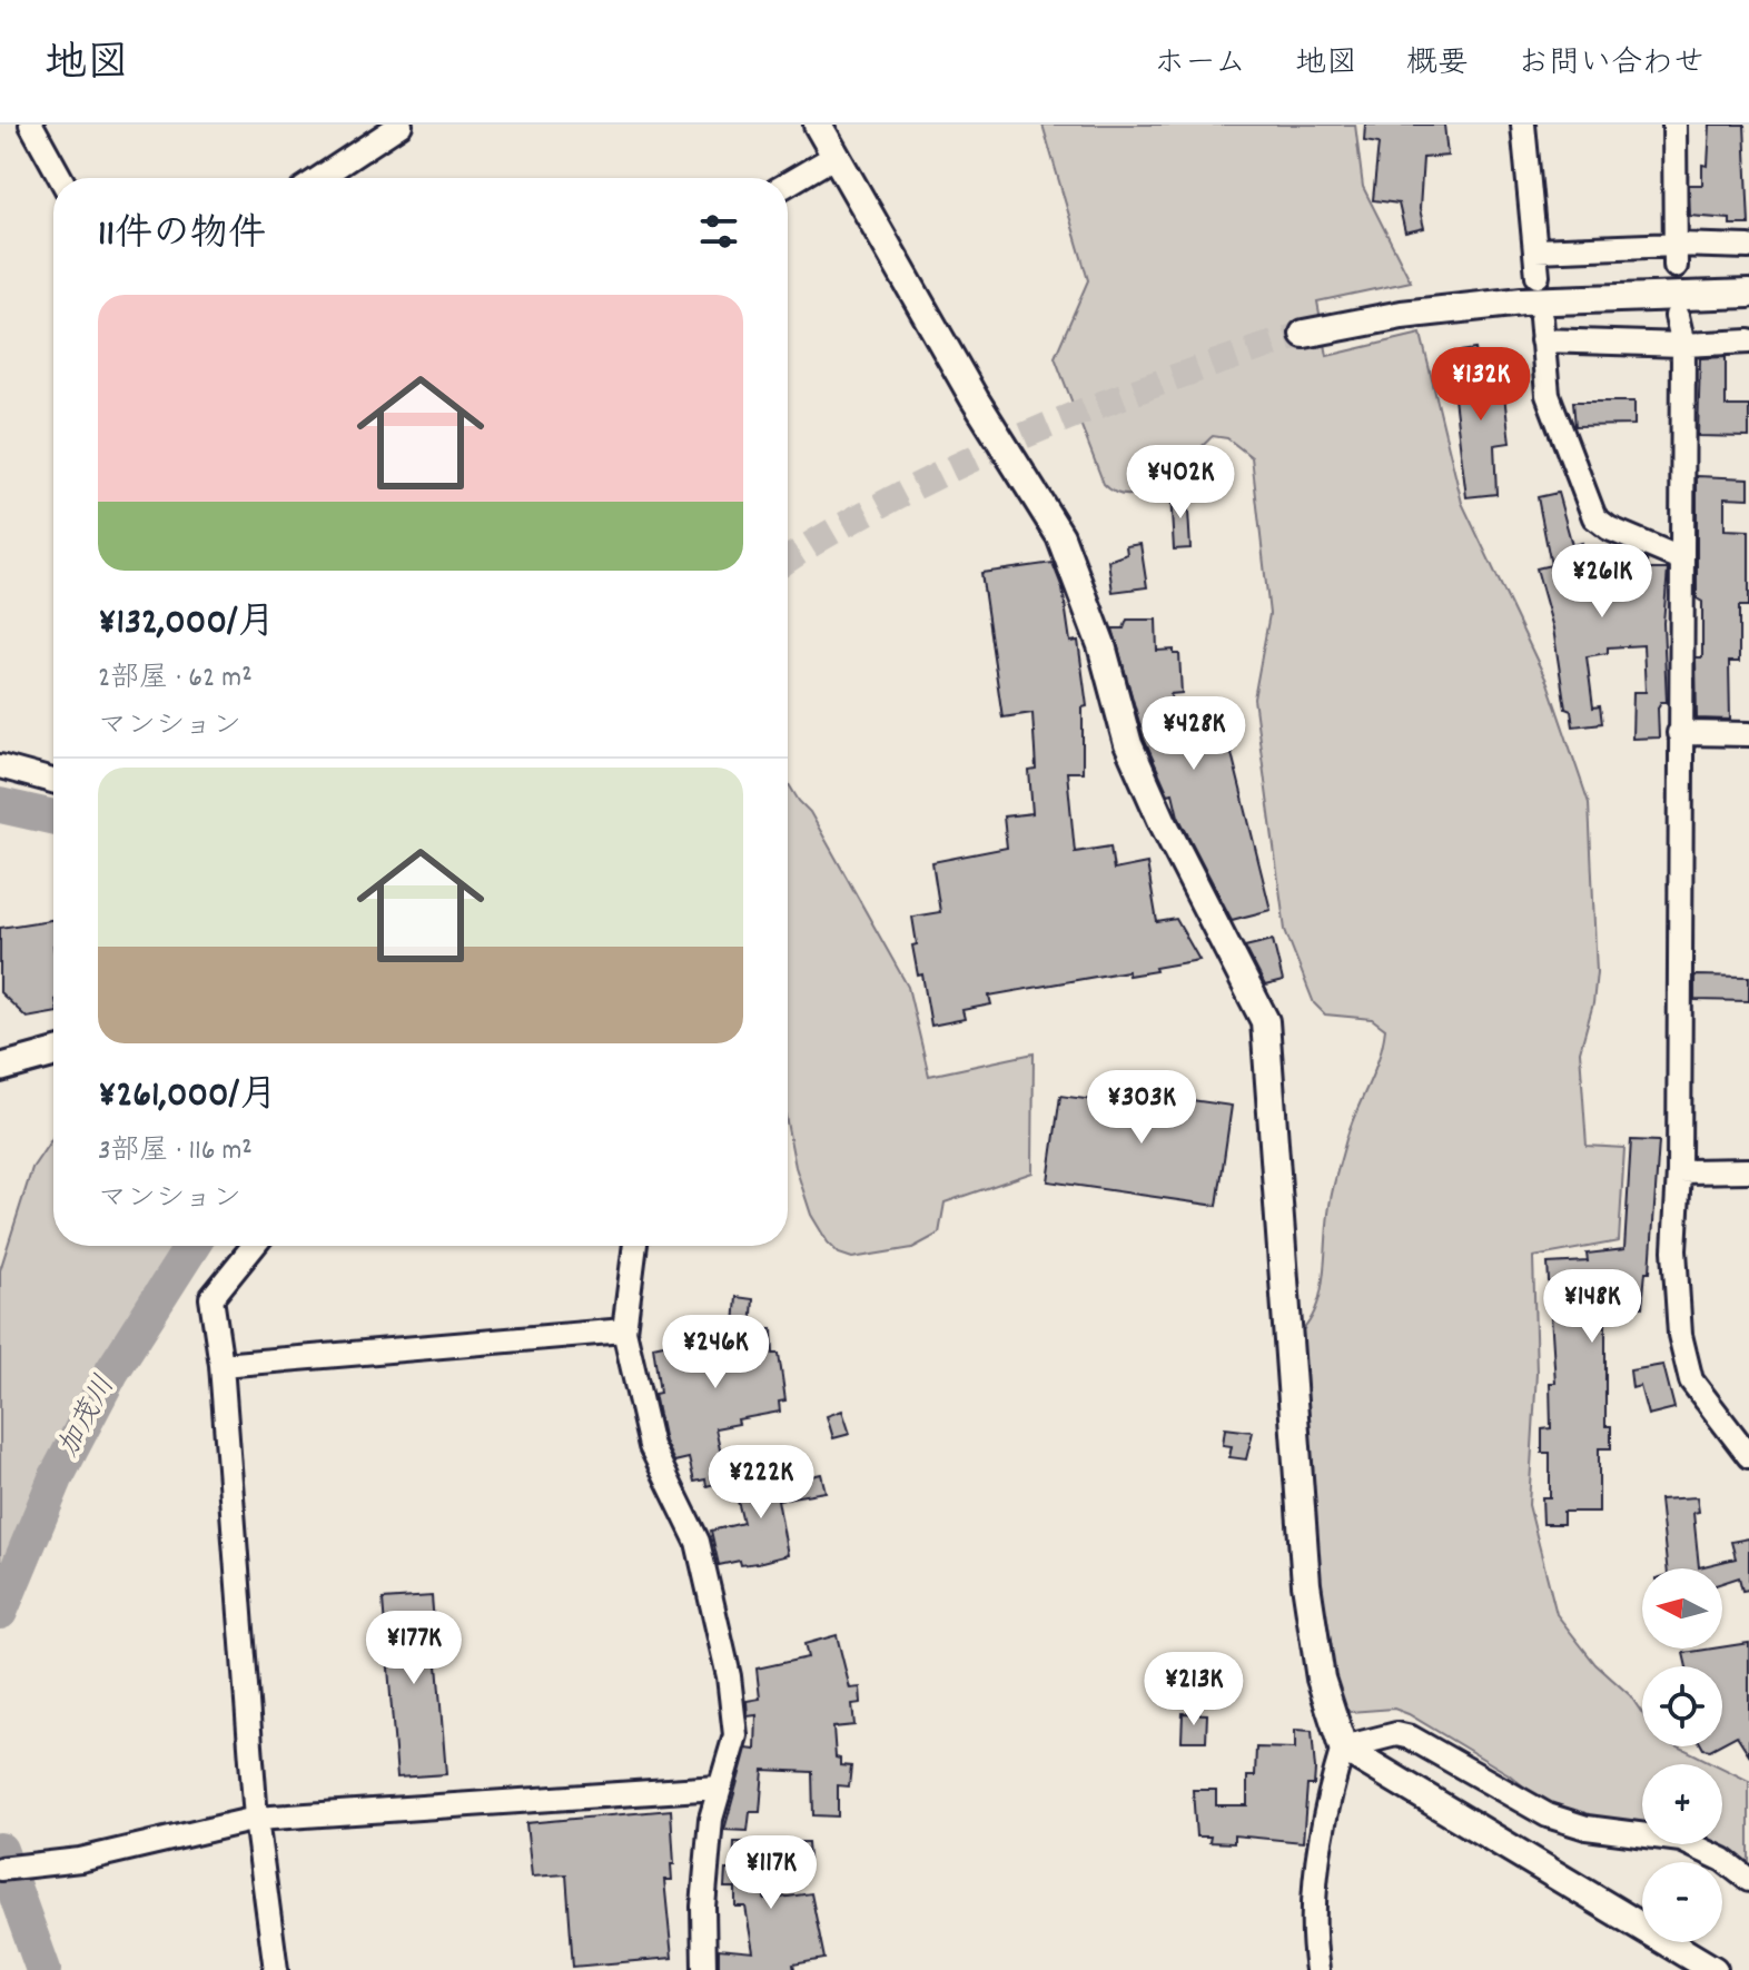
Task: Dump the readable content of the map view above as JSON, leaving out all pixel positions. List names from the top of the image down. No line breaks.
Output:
{"water":["加茂川"],"north":"left","page":{"header":"地図","nav":["ホーム","地図","概要","お問い合わせ"],"heading":"11件の物件","list":[{"name":"¥132,000/月","note":"2部屋 · 62 m² · マンション"},{"name":"¥261,000/月","note":"3部屋 · 116 m² · マンション"}],"price":["¥132K","¥402K","¥261K","¥428K","¥303K","¥148K","¥246K","¥222K","¥177K","¥213K","¥117K"],"map_buttons":["+","−"]}}
